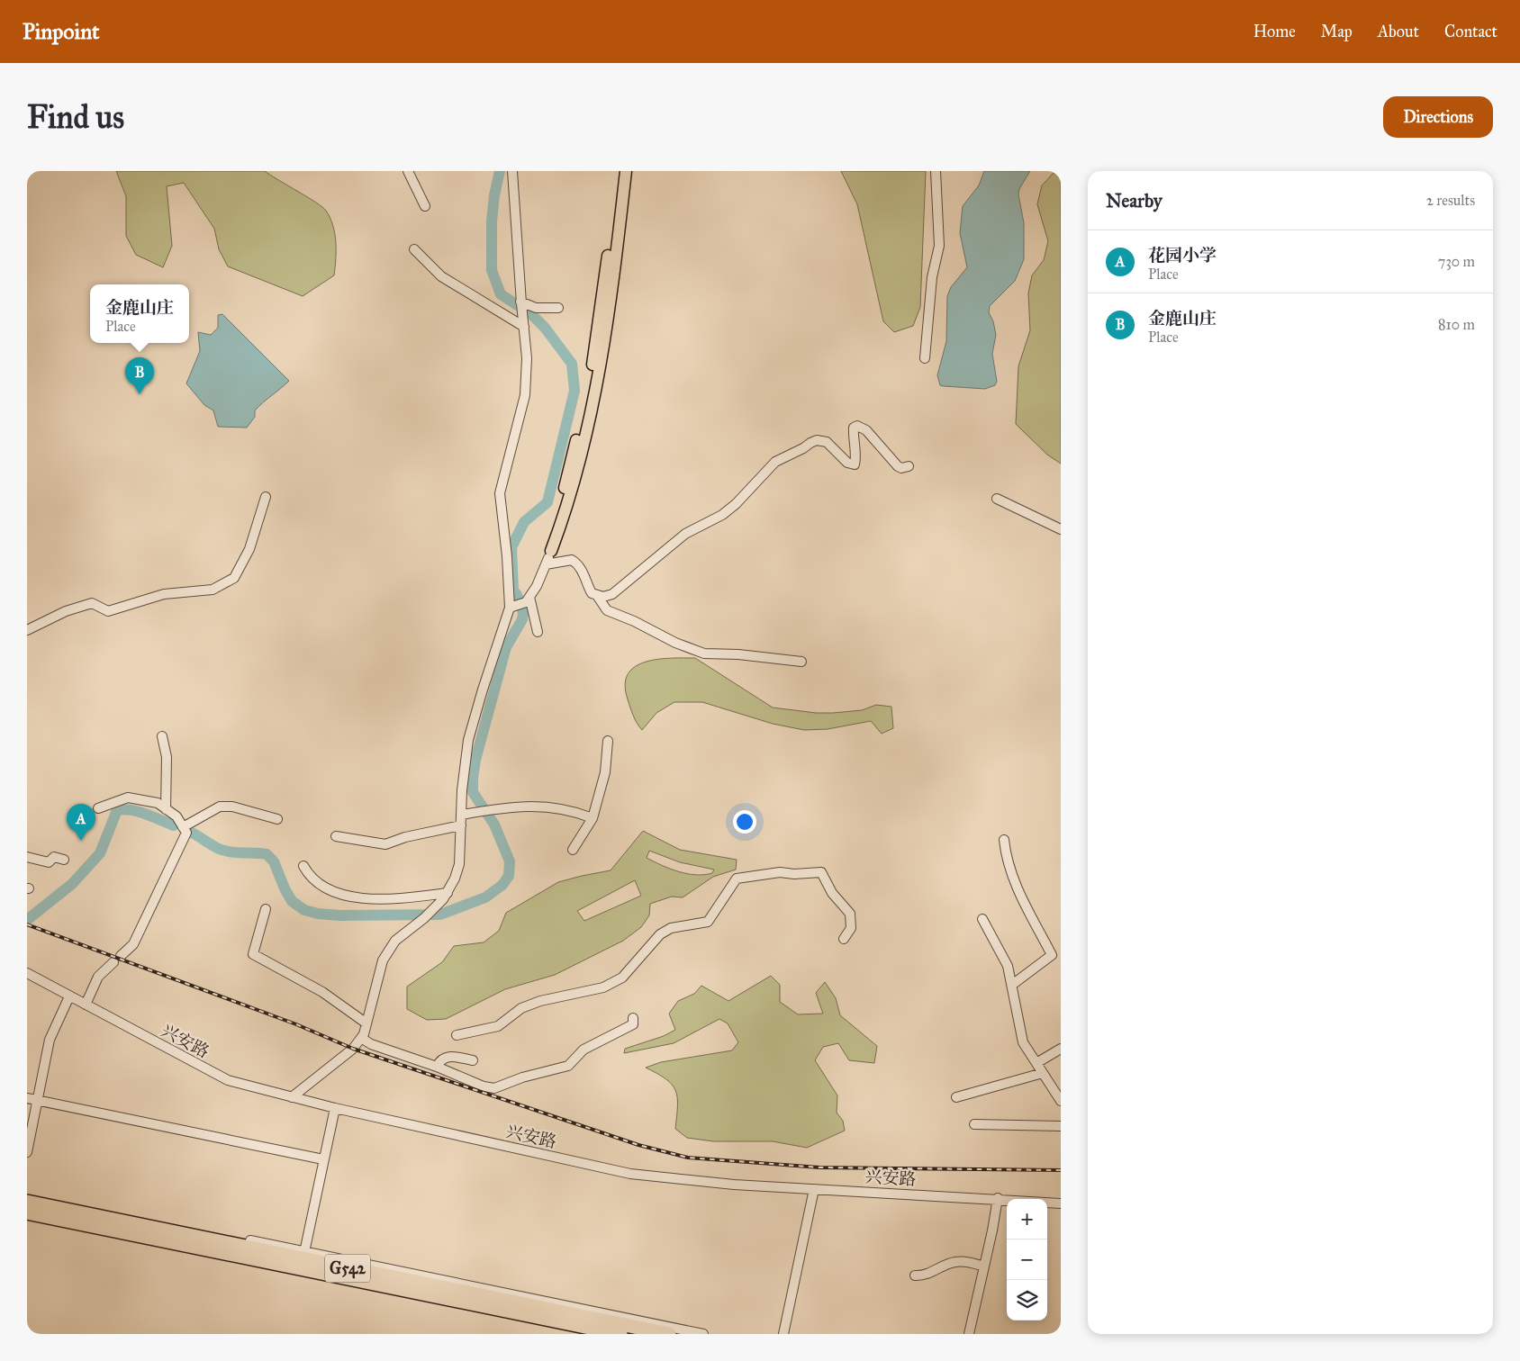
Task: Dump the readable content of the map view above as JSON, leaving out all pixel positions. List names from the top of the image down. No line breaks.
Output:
{"streets":{"highway":["G542"],"street":["兴安路"]},"page":{"header":"Pinpoint","nav":["Home","Map","About","Contact"],"buttons":"Directions","title":"Find us","heading":["Nearby","2 results"],"list":[{"mark":"A","name":"花园小学","note":"Place","value":"730 m"},{"mark":"B","name":"金鹿山庄","note":"Place","value":"810 m"}],"popup":["金鹿山庄","Place"],"pins":["B","A"],"map_buttons":["+","−"]}}
